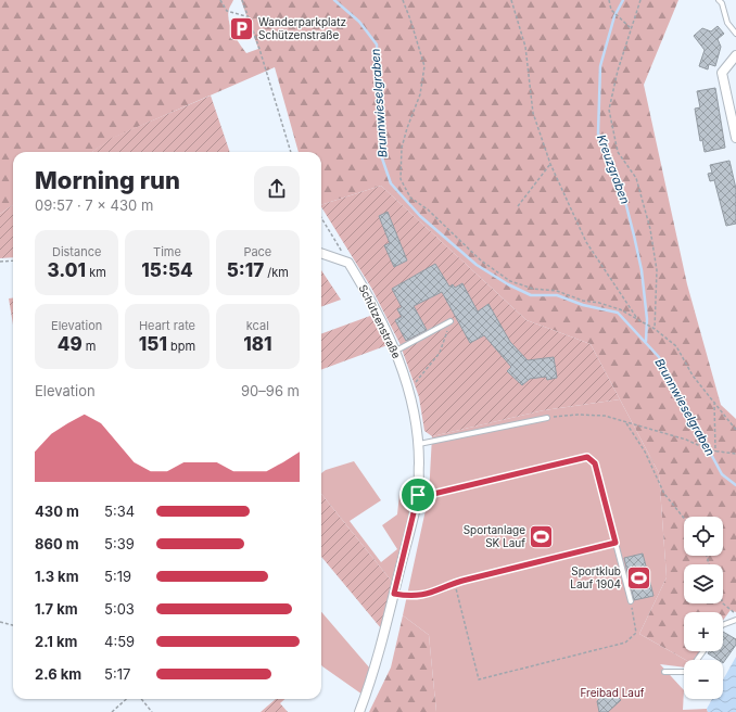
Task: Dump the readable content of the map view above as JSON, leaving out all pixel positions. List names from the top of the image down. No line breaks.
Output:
{"streets":{"street":["Schützenstraße"]},"water":["Brunnwieselgraben","Kreuzgraben"],"parks":["Freibad Lauf"],"places":{"parking":["Wanderparkplatz Schützenstraße"],"sports":["Sportanlage SK Lauf","Sportklub Lauf 1904"]},"page":{"heading":["Morning run","09:57 · 7 × 430 m"],"stats":[["Distance","3.01 km"],["Time","15:54"],["Pace","5:17 /km"],["Elevation","49 m"],["Heart rate","151 bpm"],["kcal","181"]],"chart":["Elevation","90–96 m"],"list":[{"name":"430 m","note":"5:34"},{"name":"860 m","note":"5:39"},{"name":"1.3 km","note":"5:19"},{"name":"1.7 km","note":"5:03"},{"name":"2.1 km","note":"4:59"},{"name":"2.6 km","note":"5:17"}],"map_buttons":["+","−"]}}
